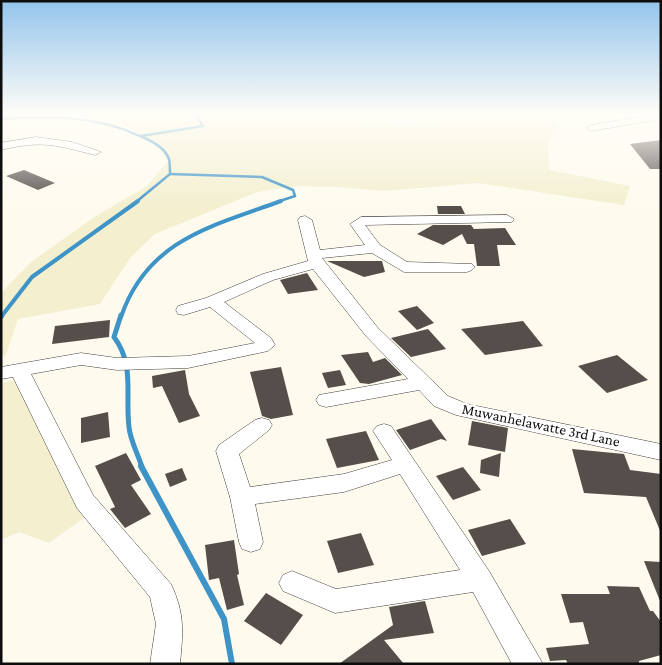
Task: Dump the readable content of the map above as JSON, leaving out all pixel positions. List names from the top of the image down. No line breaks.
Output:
{"streets":{"street":["Muwanhelawatte 3rd Lane"]}}
